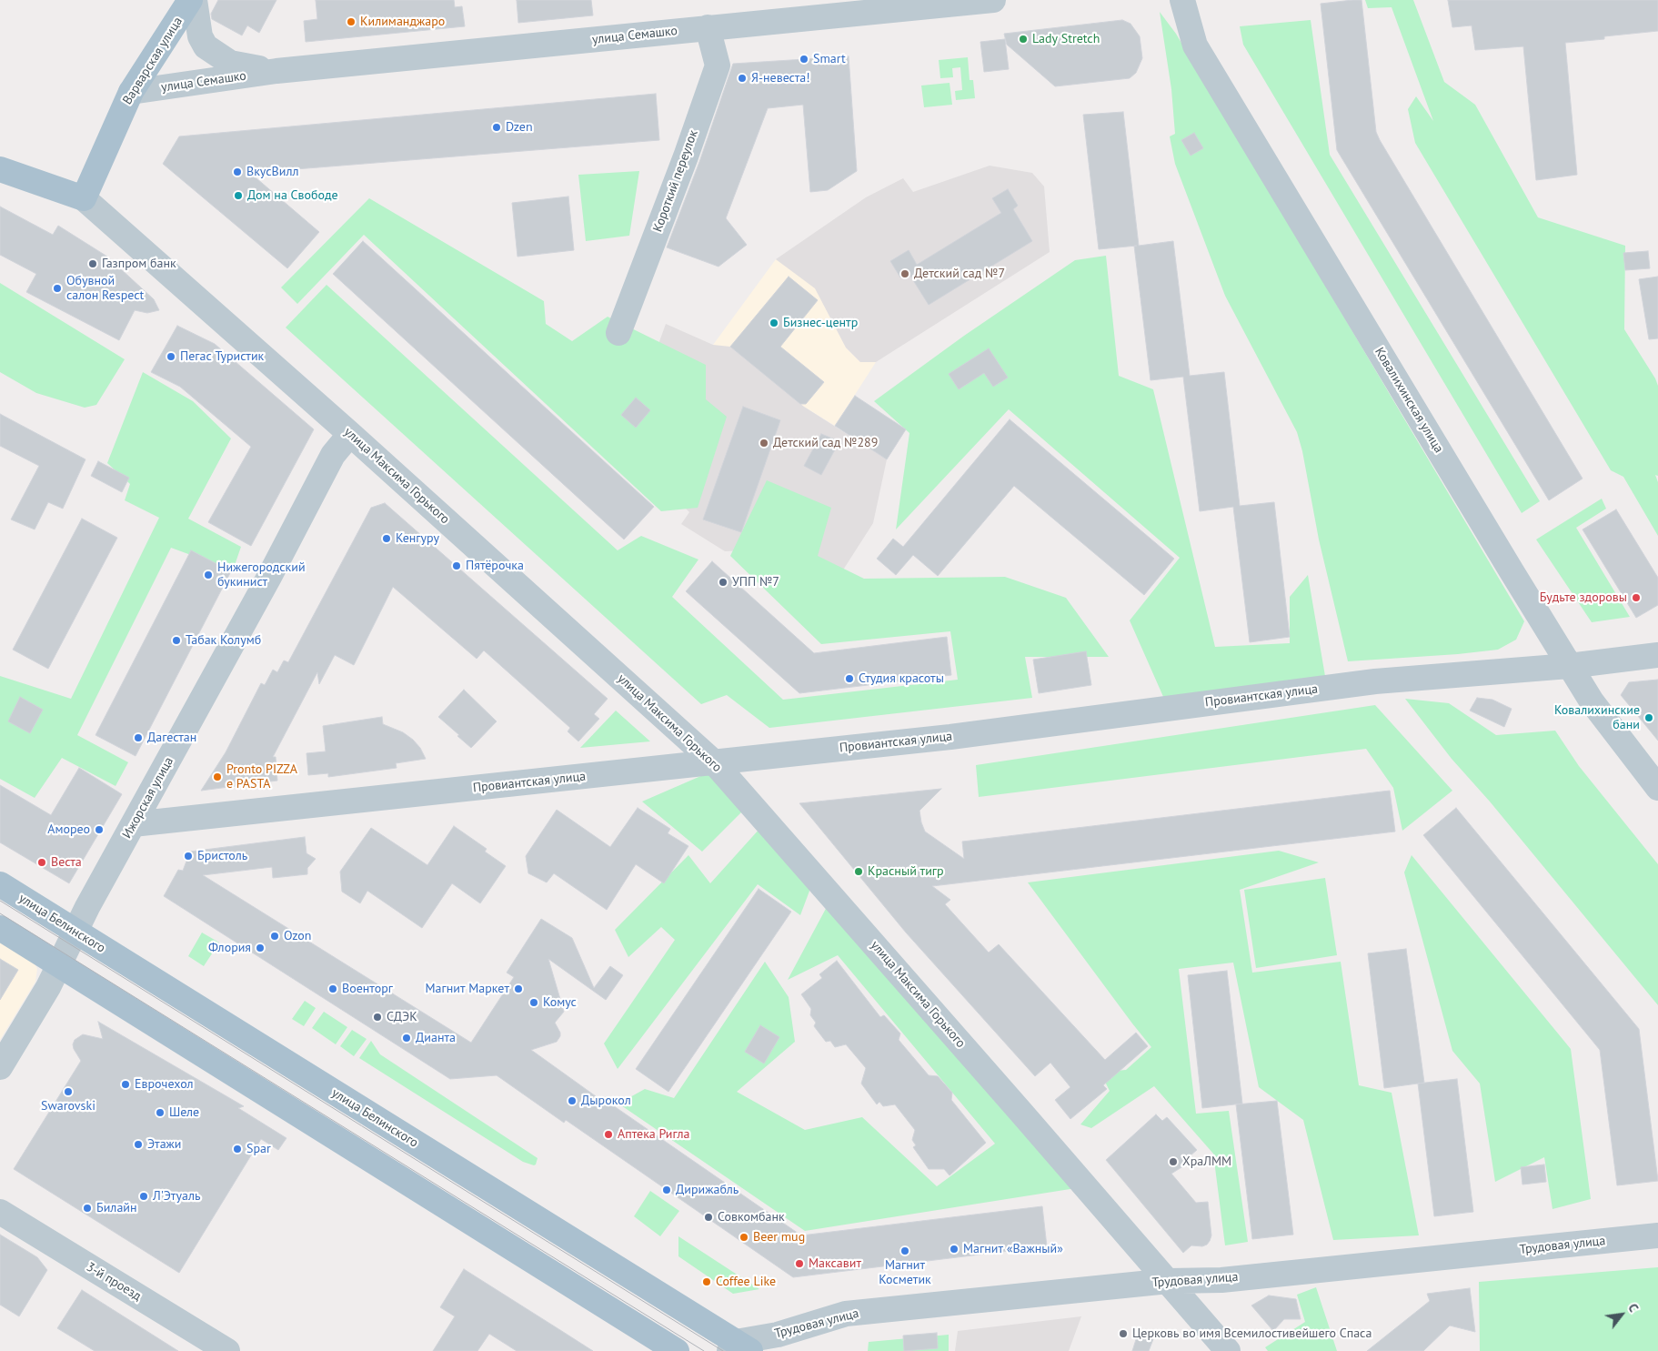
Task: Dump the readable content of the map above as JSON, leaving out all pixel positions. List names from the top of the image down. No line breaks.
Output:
{"streets":{"main road":["Варварская улица","улица Белинского"],"street":["улица Семашко","Короткий переулок","Ковалихинская улица","улица Максима Горького","Провиантская улица","Ижорская улица","Трудовая улица","3-й проезд"]},"crossings":[["улица Семашко","Варварская улица"],["улица Семашко","Короткий переулок"],["Варварская улица","улица Максима Горького"],["Ковалихинская улица","Провиантская улица"],["улица Максима Горького","Провиантская улица"],["улица Максима Горького","Ижорская улица"],["улица Максима Горького","Трудовая улица"],["Провиантская улица","Ижорская улица"],["Ижорская улица","улица Белинского"],["улица Белинского","Трудовая улица"]],"places":["Килиманджаро","Lady Stretch","Smart","Я-невеста!","Dzen","ВкусВилл","Дом на Свободе","Газпром банк","Детский сад №7","Обувной салон Respect","Бизнес-центр","Пегас Туристик","Детский сад №289","Кенгуру","Пятёрочка","Нижегородский букинист","УПП №7","Будьте здоровы","Табак Колумб","Студия красоты","Ковалихинские бани","Дагестан","Pronto PIZZA e PASTA","Аморео","Бристоль","Веста","Красный тигр","Ozon","Флория","Военторг","Магнит Маркет","Комус","СДЭК","Дианта","Еврочехол","Swarovski","Дырокол","Шеле","Аптека Ригла","Этажи","Spar","ХраЛММ","Дирижабль","Л'Этуаль","Билайн","Совкомбанк","Beer mug","Магнит «Важный»","Магнит Косметик","Максавит","Coffee Like","Церковь во имя Всемилостивейшего Спаса"],"north":"top right"}
